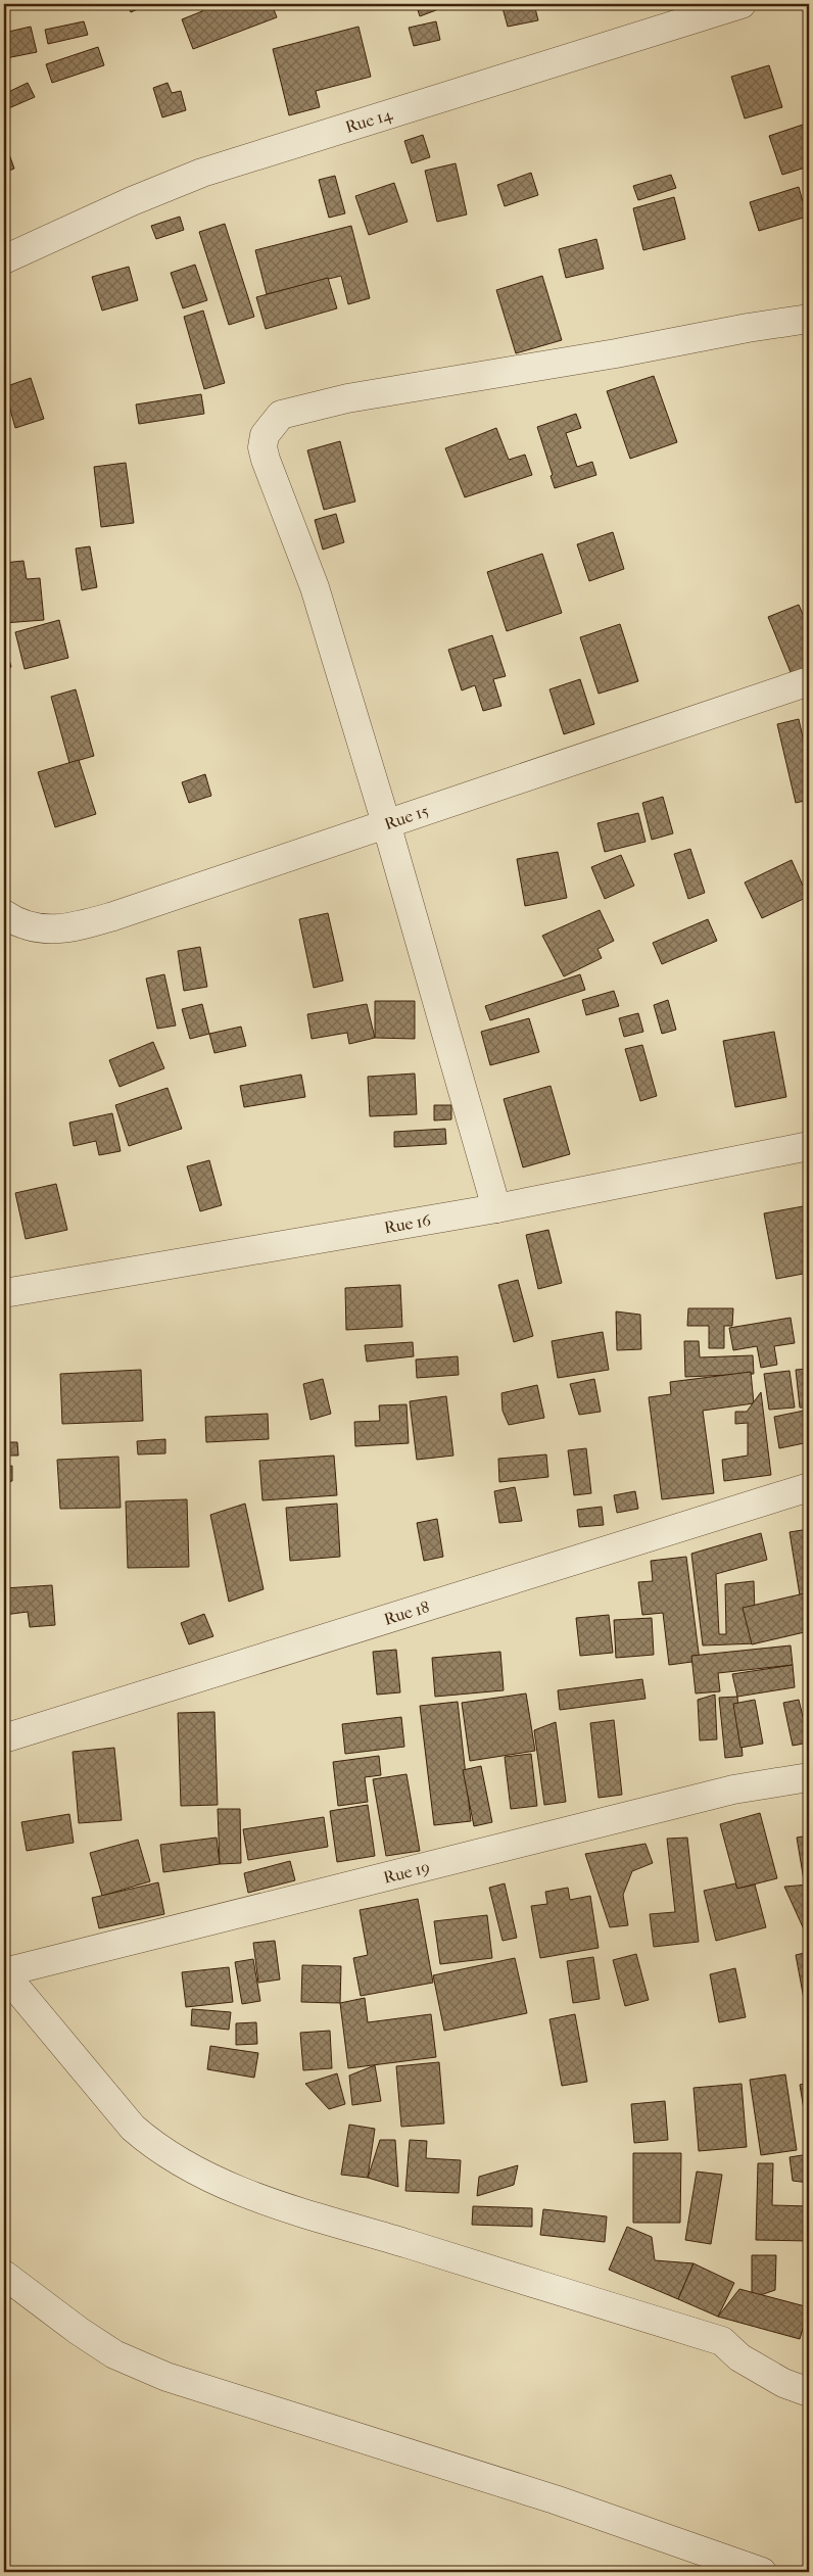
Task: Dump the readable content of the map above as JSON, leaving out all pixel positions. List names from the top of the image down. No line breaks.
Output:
{"streets":{"street":["Rue 14","Rue 15","Rue 16","Rue 18","Rue 19"]}}
